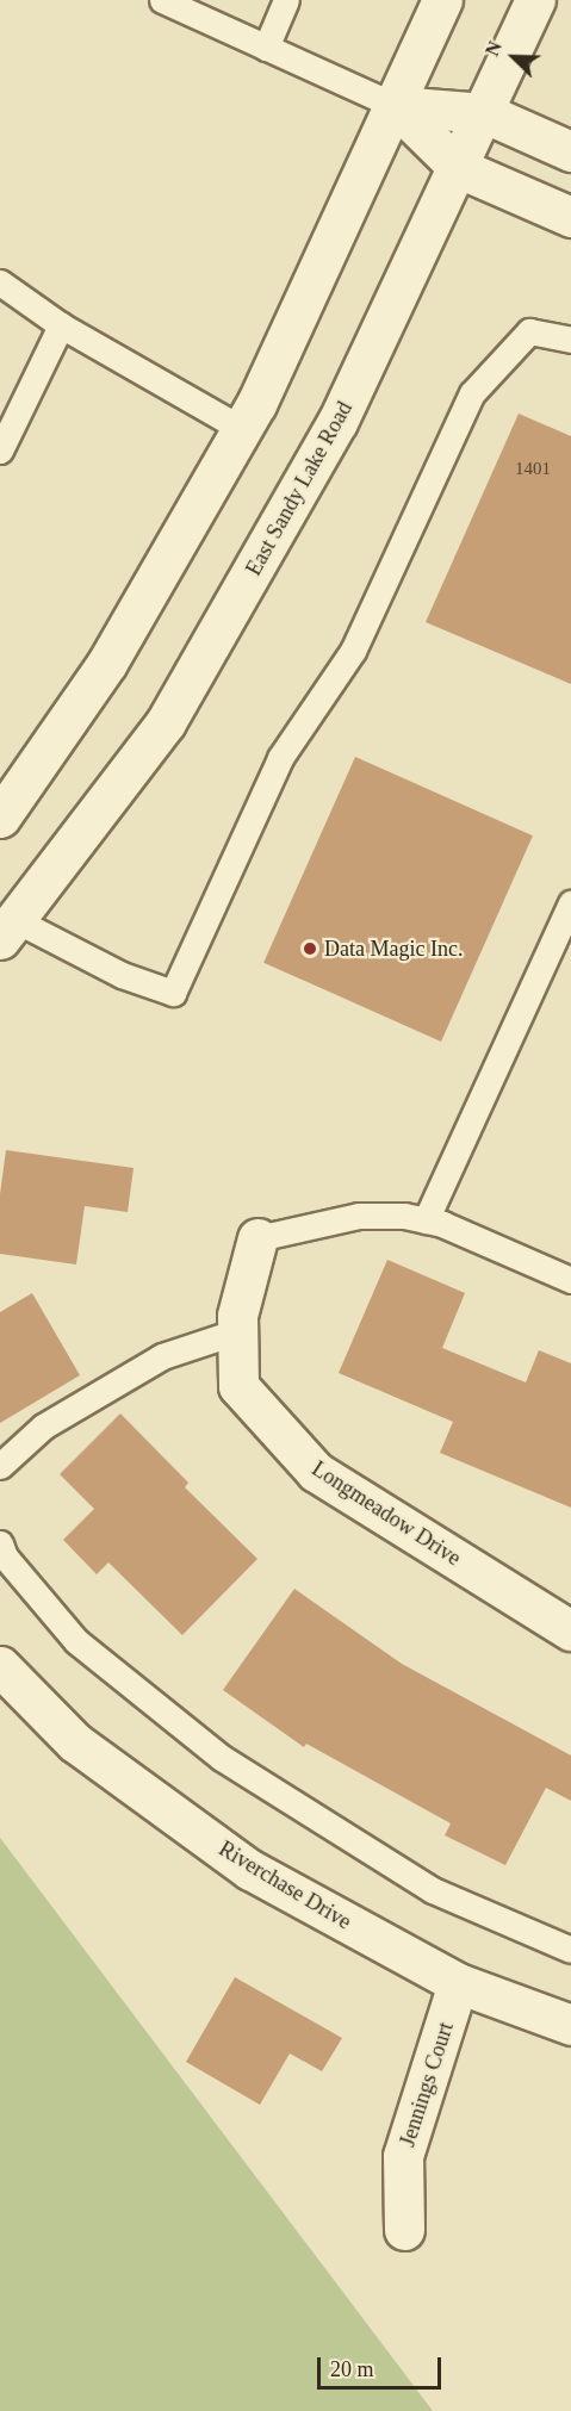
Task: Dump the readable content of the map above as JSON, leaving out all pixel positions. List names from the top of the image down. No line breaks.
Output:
{"streets":{"main road":["East Sandy Lake Road","Longmeadow Drive","Riverchase Drive","Jennings Court"]},"crossings":[["Riverchase Drive","Jennings Court"]],"places":["Data Magic Inc."],"house_numbers":["1401"],"scale_bar":"20 m","north":"top left"}
